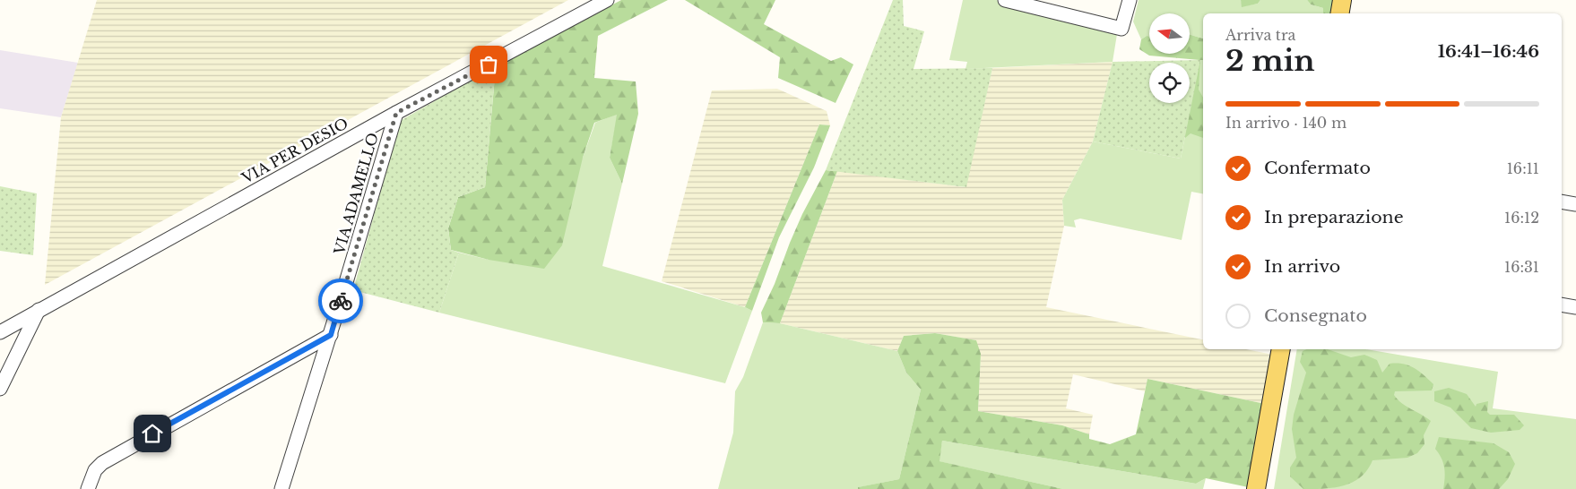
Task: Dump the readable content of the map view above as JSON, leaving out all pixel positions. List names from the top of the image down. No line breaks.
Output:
{"streets":{"street":["VIA PER DESIO","VIA ADAMELLO"]},"crossings":[["VIA PER DESIO","VIA ADAMELLO"]],"north":"left","page":{"heading":["2 min","Arriva tra","16:41–16:46"],"bar":"In arrivo · 140 m","list":[["Confermato","16:11"],["In preparazione","16:12"],["In arrivo","16:31"],"Consegnato"]}}
